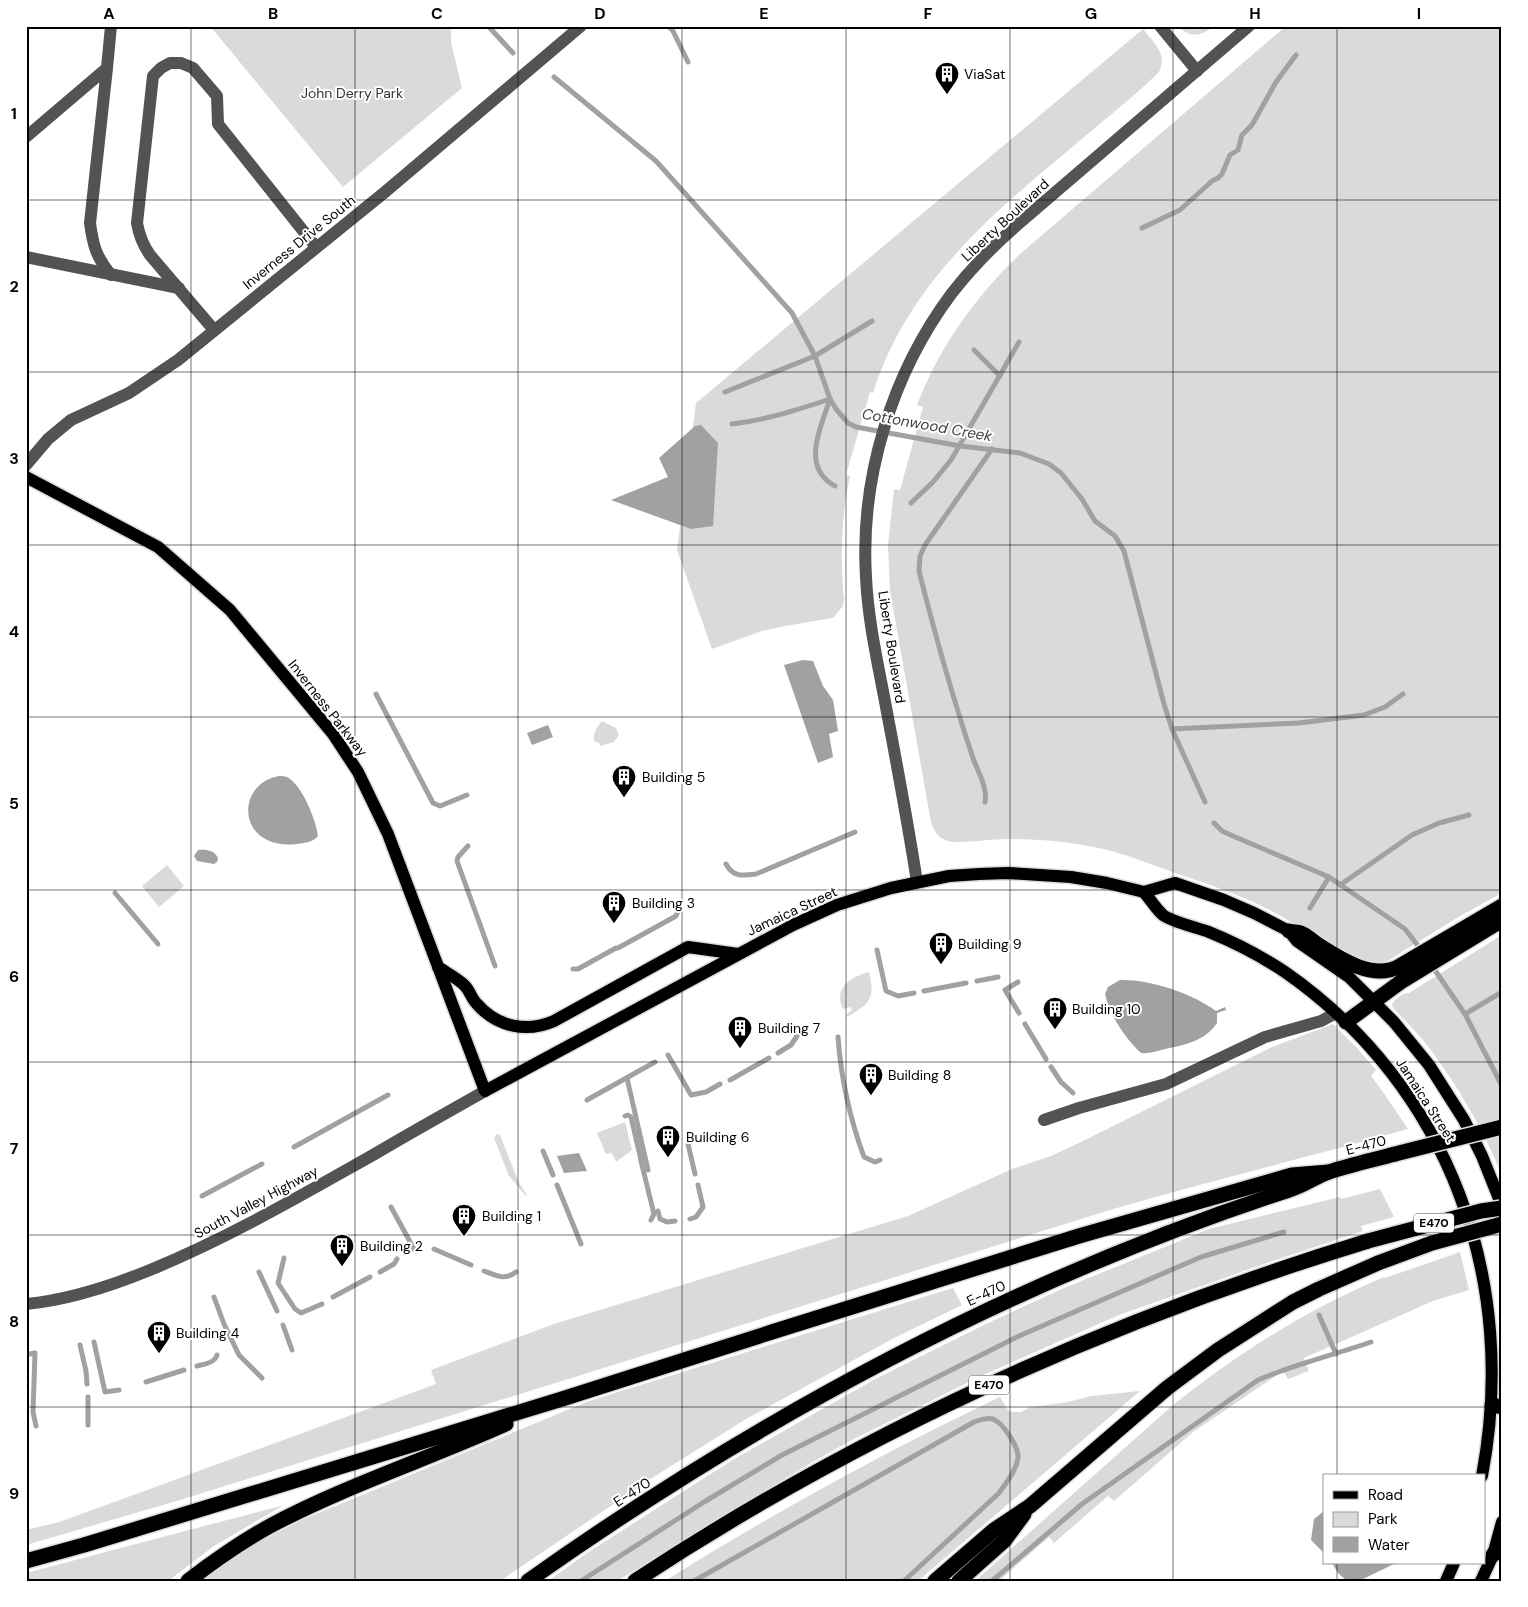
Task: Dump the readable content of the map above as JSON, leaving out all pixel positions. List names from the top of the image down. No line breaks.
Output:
{"streets":{"highway":["E-470","E470"],"main road":["Inverness Parkway","Jamaica Street"],"street":["Liberty Boulevard","Inverness Drive South","South Valley Highway"]},"crossings":[["Liberty Boulevard","Jamaica Street"],["Inverness Parkway","Jamaica Street"],["Inverness Parkway","South Valley Highway"],["Jamaica Street","South Valley Highway"],["Jamaica Street","E470"]],"water":["Cottonwood Creek"],"parks":["John Derry Park"],"places":{"building":["ViaSat","Building 5","Building 3","Building 9","Building 10","Building 7","Building 8","Building 6","Building 1","Building 2","Building 4"]},"legend":["Road","Park","Water"],"grid":{"columns":["A","B","C","D","E","F","G","H","I"],"rows":["1","2","3","4","5","6","7","8","9"]}}
